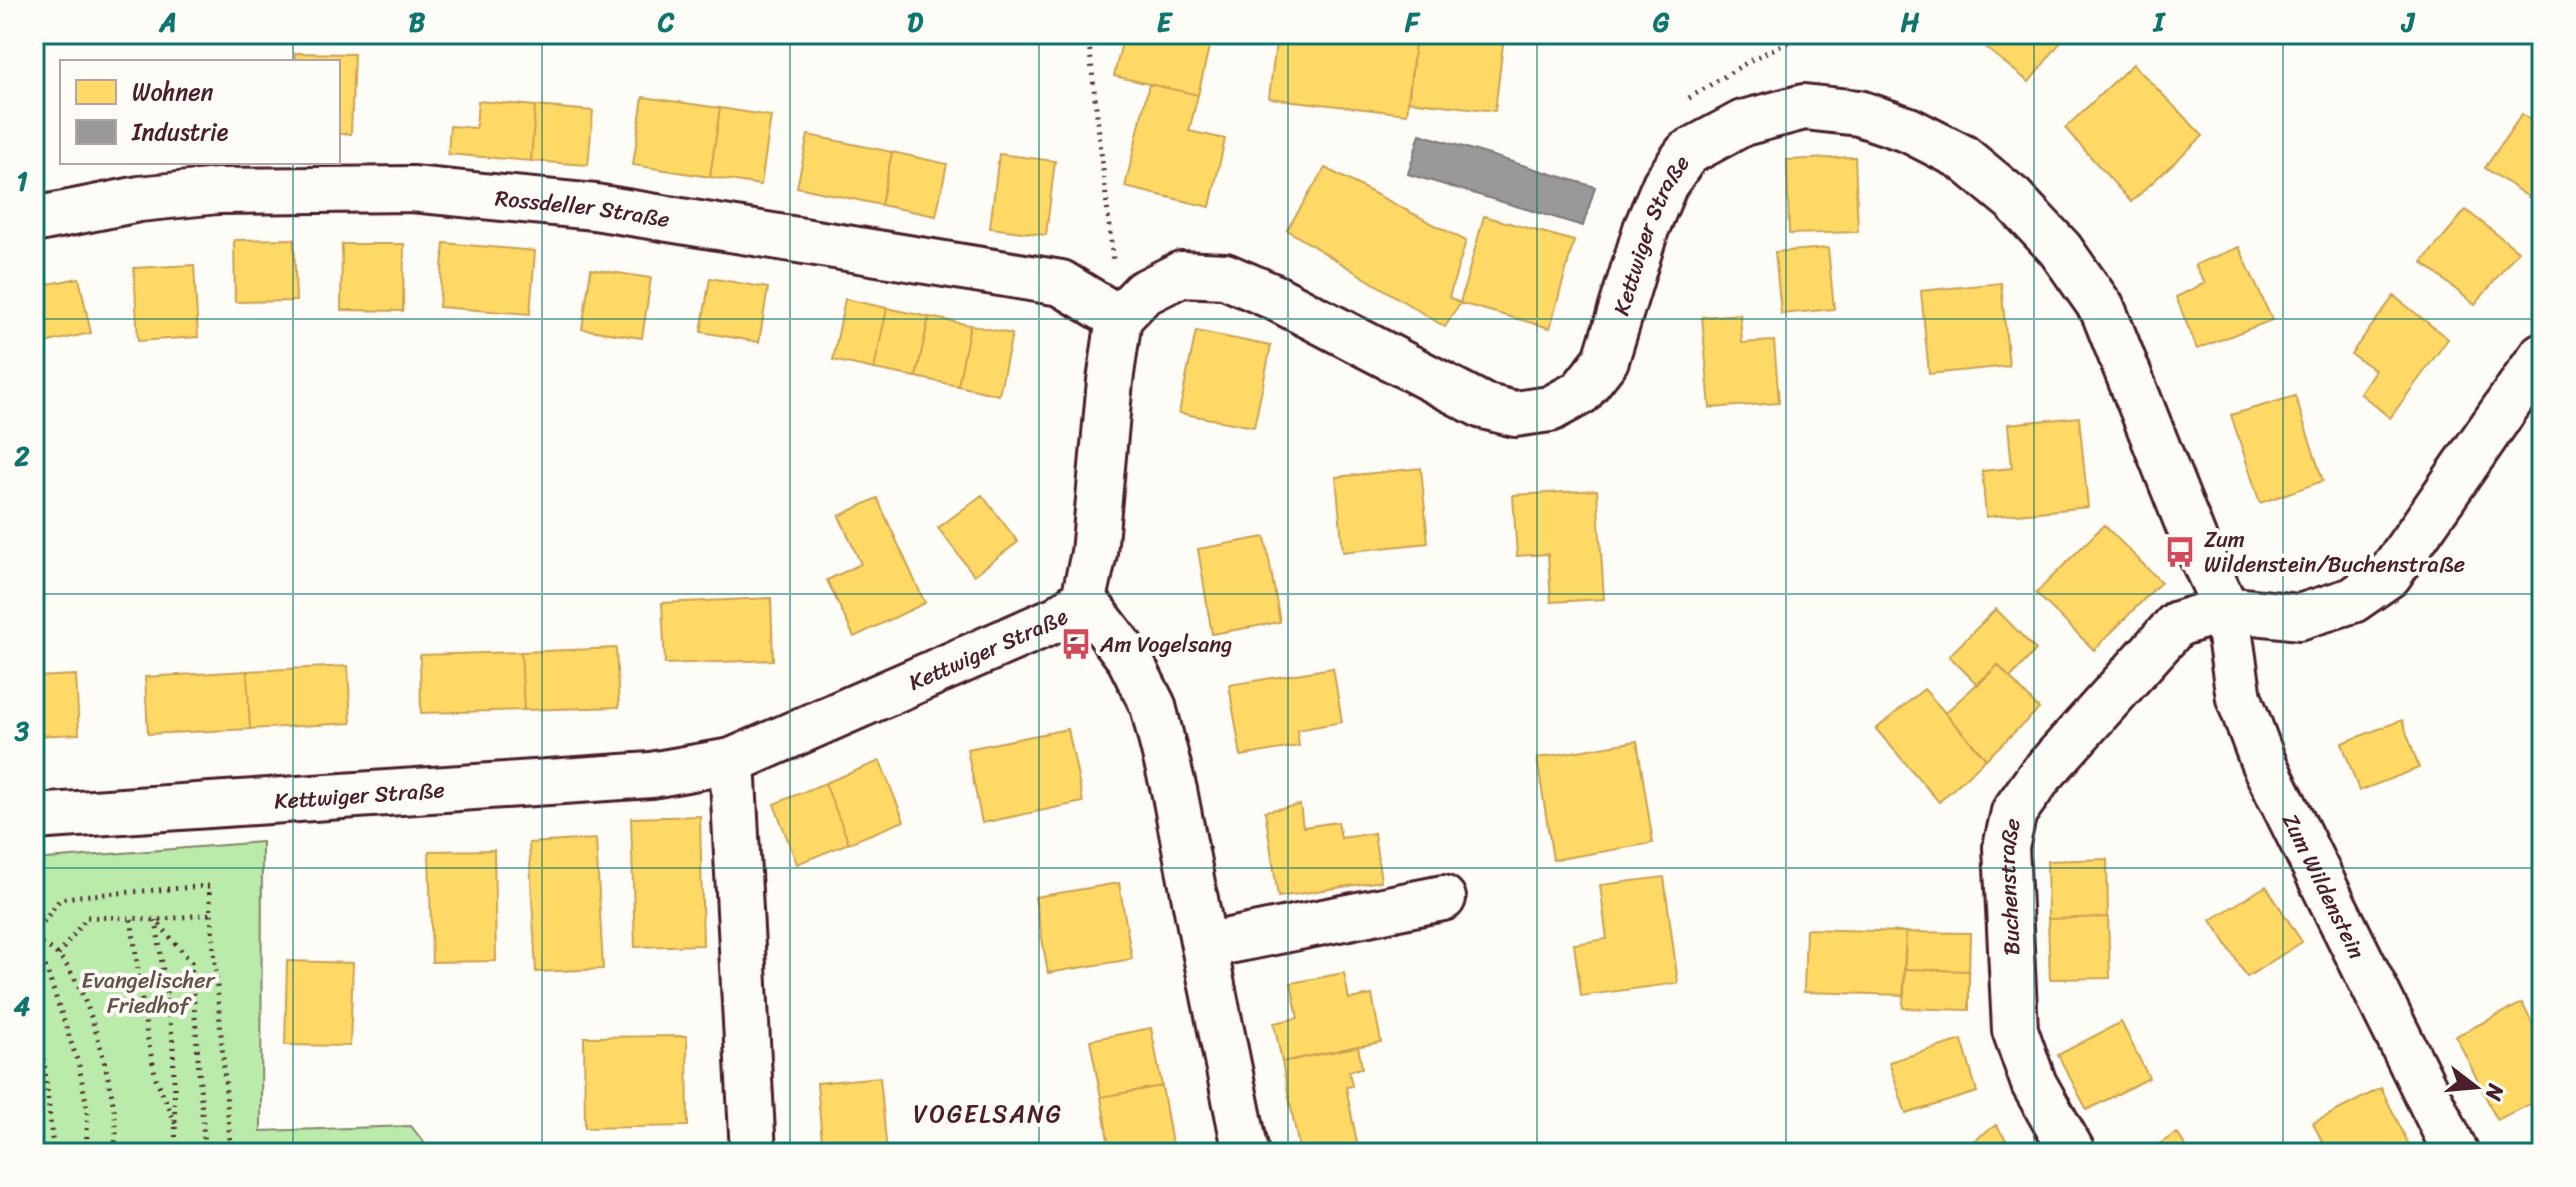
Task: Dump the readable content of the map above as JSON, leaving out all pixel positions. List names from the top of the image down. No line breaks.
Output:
{"streets":{"street":["Rossdeller Straße","Kettwiger Straße","Zum Wildenstein","Buchenstraße"]},"crossings":[["Rossdeller Straße","Kettwiger Straße"],["Kettwiger Straße","Zum Wildenstein"],["Kettwiger Straße","Buchenstraße"],["Zum Wildenstein","Buchenstraße"]],"districts":["VOGELSANG"],"parks":["Evangelischer Friedhof"],"places":{"bus stop":["Zum Wildenstein/Buchenstraße","Am Vogelsang"]},"legend":["Wohnen","Industrie"],"north":"right","grid":{"columns":["A","B","C","D","E","F","G","H","I","J"],"rows":["1","2","3","4"]}}
